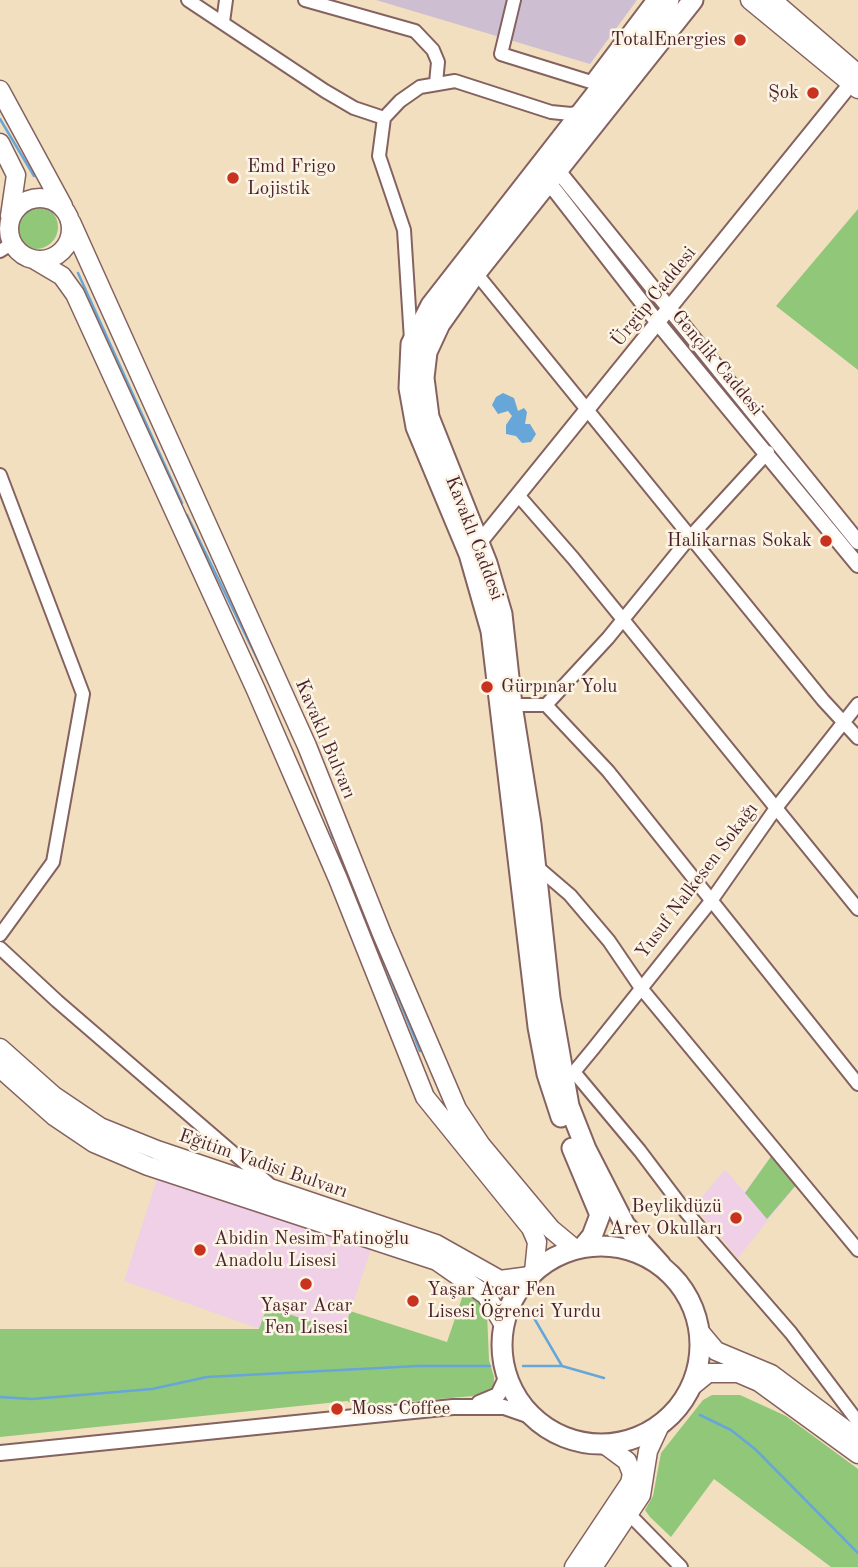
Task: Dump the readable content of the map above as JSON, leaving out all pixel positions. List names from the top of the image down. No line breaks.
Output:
{"streets":{"main road":["Kavaklı Caddesi","Kavaklı Bulvarı","Eğitim Vadisi Bulvarı"],"street":["Ürgüp Caddesi","Gençlik Caddesi","Yusuf Nalkesen Sokağı"]},"crossings":[["Ürgüp Caddesi","Gençlik Caddesi"],["Ürgüp Caddesi","Kavaklı Caddesi"],["Gençlik Caddesi","Kavaklı Caddesi"],["Kavaklı Caddesi","Kavaklı Bulvarı"],["Kavaklı Caddesi","Yusuf Nalkesen Sokağı"],["Kavaklı Caddesi","Eğitim Vadisi Bulvarı"],["Kavaklı Bulvarı","Eğitim Vadisi Bulvarı"]],"places":["TotalEnergies","Şok","Emd Frigo Lojistik","Halikarnas Sokak","Gürpınar Yolu","Beylikdüzü Arev Okulları","Abidin Nesim Fatinoğlu Anadolu Lisesi","Yaşar Acar Fen Lisesi","Yaşar Acar Fen Lisesi Öğrenci Yurdu","Moss Coffee"]}
